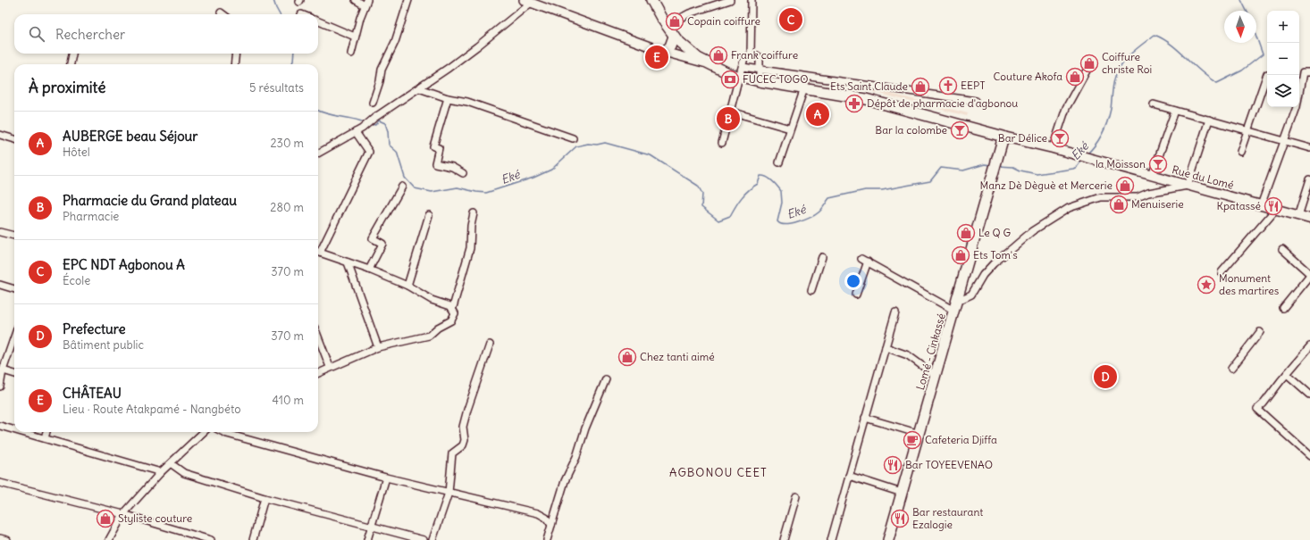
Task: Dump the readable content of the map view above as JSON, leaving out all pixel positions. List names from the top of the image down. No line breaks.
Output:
{"streets":{"highway":["Lomé - Cinkassé"],"main road":["Rue du Lomé"]},"crossings":[["Rue du Lomé","Lomé - Cinkassé"]],"districts":["AGBONOU CEET"],"water":["Eké"],"places":{"shop":["Copain coiffure","Frank coiffure","Coiffure christe Roi","Couture Akofa","Ets Saint Claude","Manz Dè Dèguè et Mercerie","Menuiserie","Le Q G","Ets Tom's","Chez tanti aimé","Styliste couture"],"bank":["FUCEC TOGO"],"church":["EEPT"],"pharmacy":["Dépôt de pharmacie d'agbonou"],"bar":["Bar la colombe","Bar Délice","la Moisson"],"restaurant":["Kpatassé","Bar TOYEEVENAO","Bar restaurant Ezalogie"],"place":["Monument des martires"],"cafe":["Cafeteria Djiffa"]},"north":"bottom","page":{"pins":["C","E","A","B","D"],"map_buttons":["+","−"],"search":"Rechercher","heading":["À proximité","5 résultats"],"list":[{"mark":"A","name":"AUBERGE beau Séjour","note":"Hôtel","value":"230 m"},{"mark":"B","name":"Pharmacie du Grand plateau","note":"Pharmacie","value":"280 m"},{"mark":"C","name":"EPC NDT Agbonou A","note":"École","value":"370 m"},{"mark":"D","name":"Prefecture","note":"Bâtiment public","value":"370 m"},{"mark":"E","name":"CHÂTEAU","note":"Lieu · Route Atakpamé - Nangbéto","value":"410 m"}]}}
